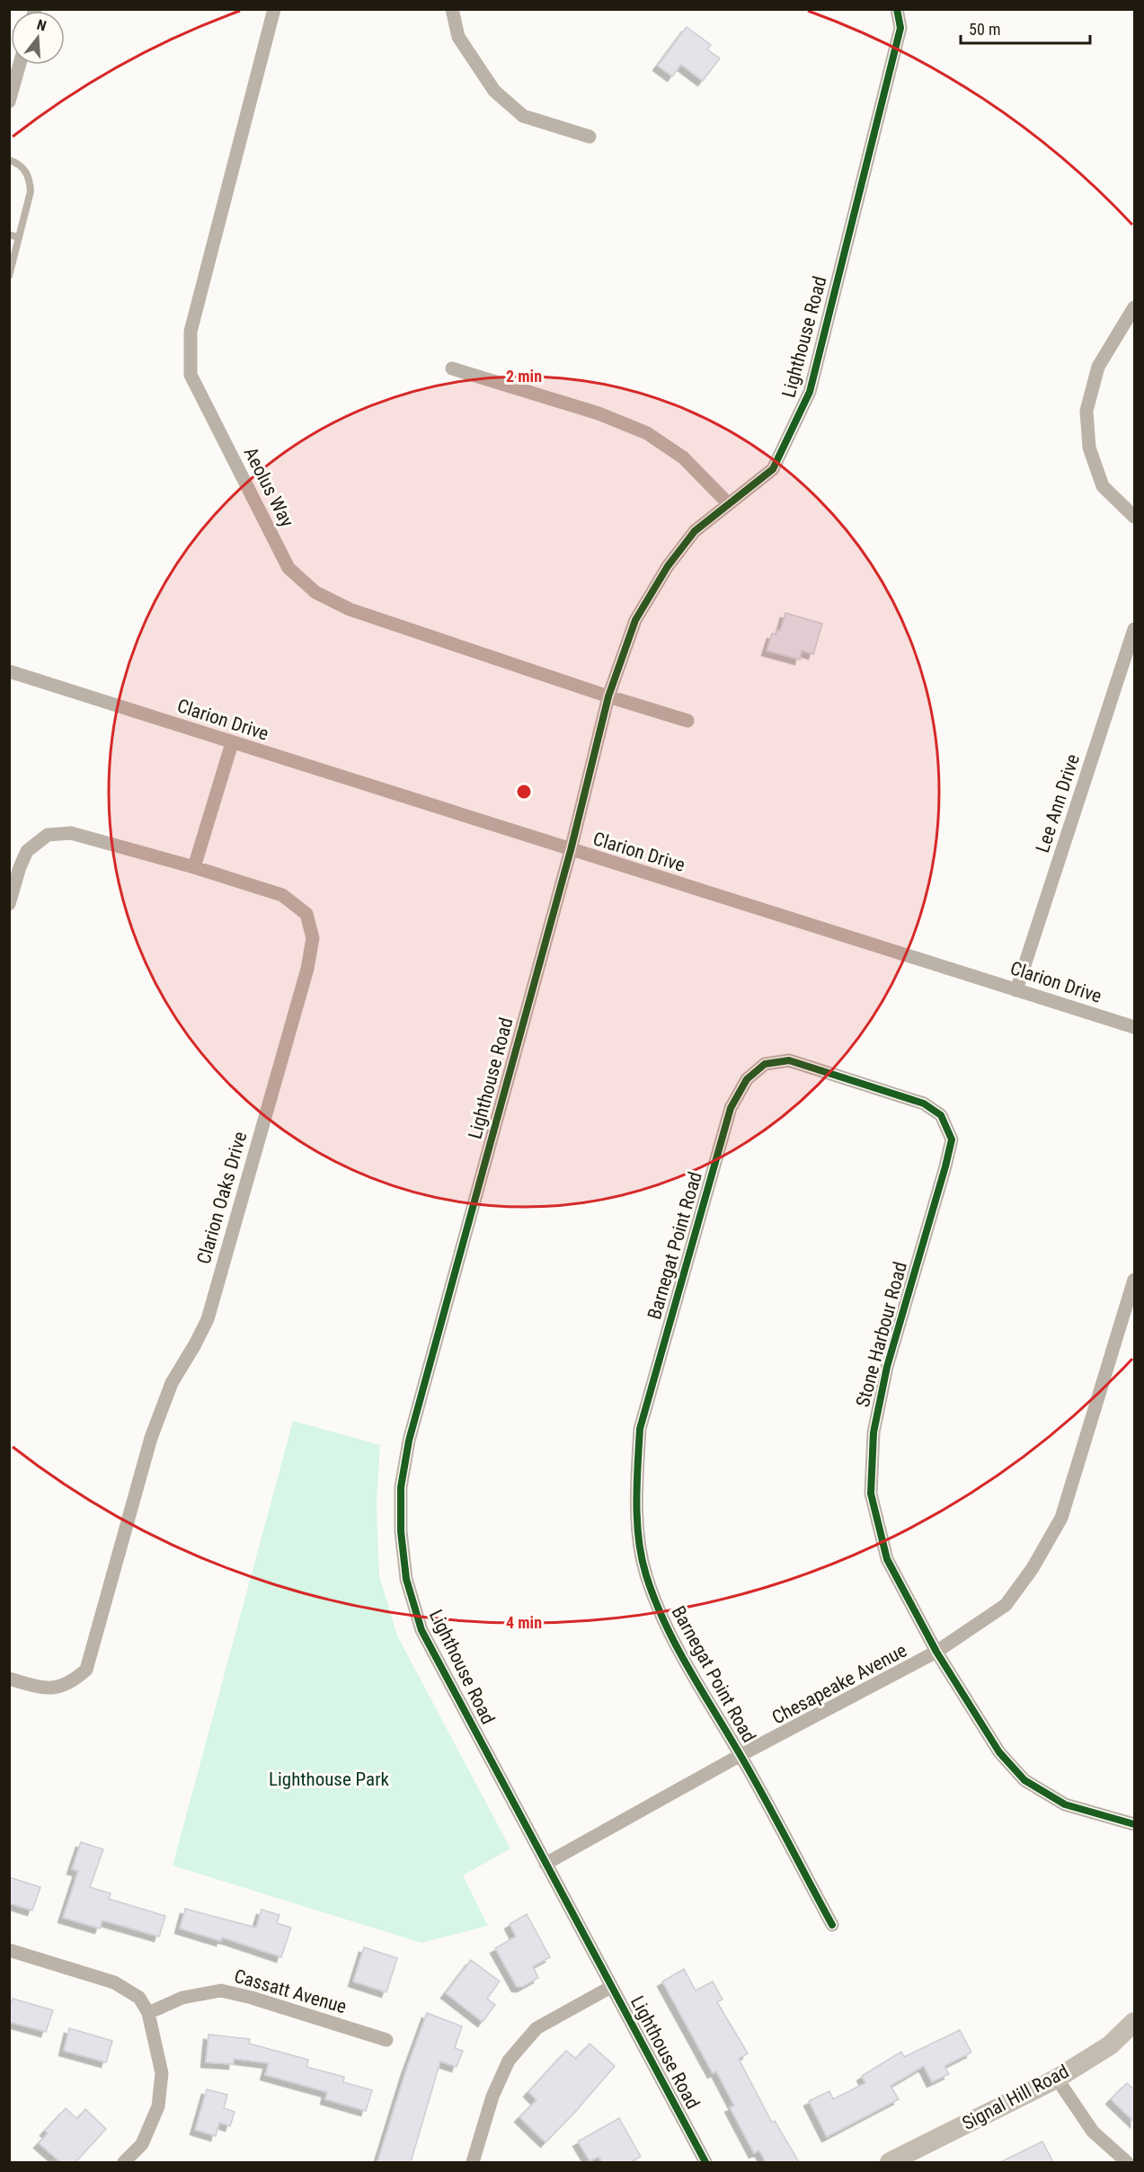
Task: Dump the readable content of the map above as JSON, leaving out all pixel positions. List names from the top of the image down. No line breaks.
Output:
{"streets":{"street":["Lighthouse Road","Aeolus Way","Clarion Drive","Lee Ann Drive","Clarion Oaks Drive","Barnegat Point Road","Stone Harbour Road","Chesapeake Avenue","Cassatt Avenue","Signal Hill Road"]},"crossings":[["Lighthouse Road","Aeolus Way"],["Lighthouse Road","Clarion Drive"],["Lighthouse Road","Chesapeake Avenue"],["Clarion Drive","Lee Ann Drive"],["Barnegat Point Road","Stone Harbour Road"],["Barnegat Point Road","Chesapeake Avenue"],["Stone Harbour Road","Chesapeake Avenue"]],"parks":["Lighthouse Park"],"scale_bar":"50 m","north":"top","rings":["2 min","4 min"]}
